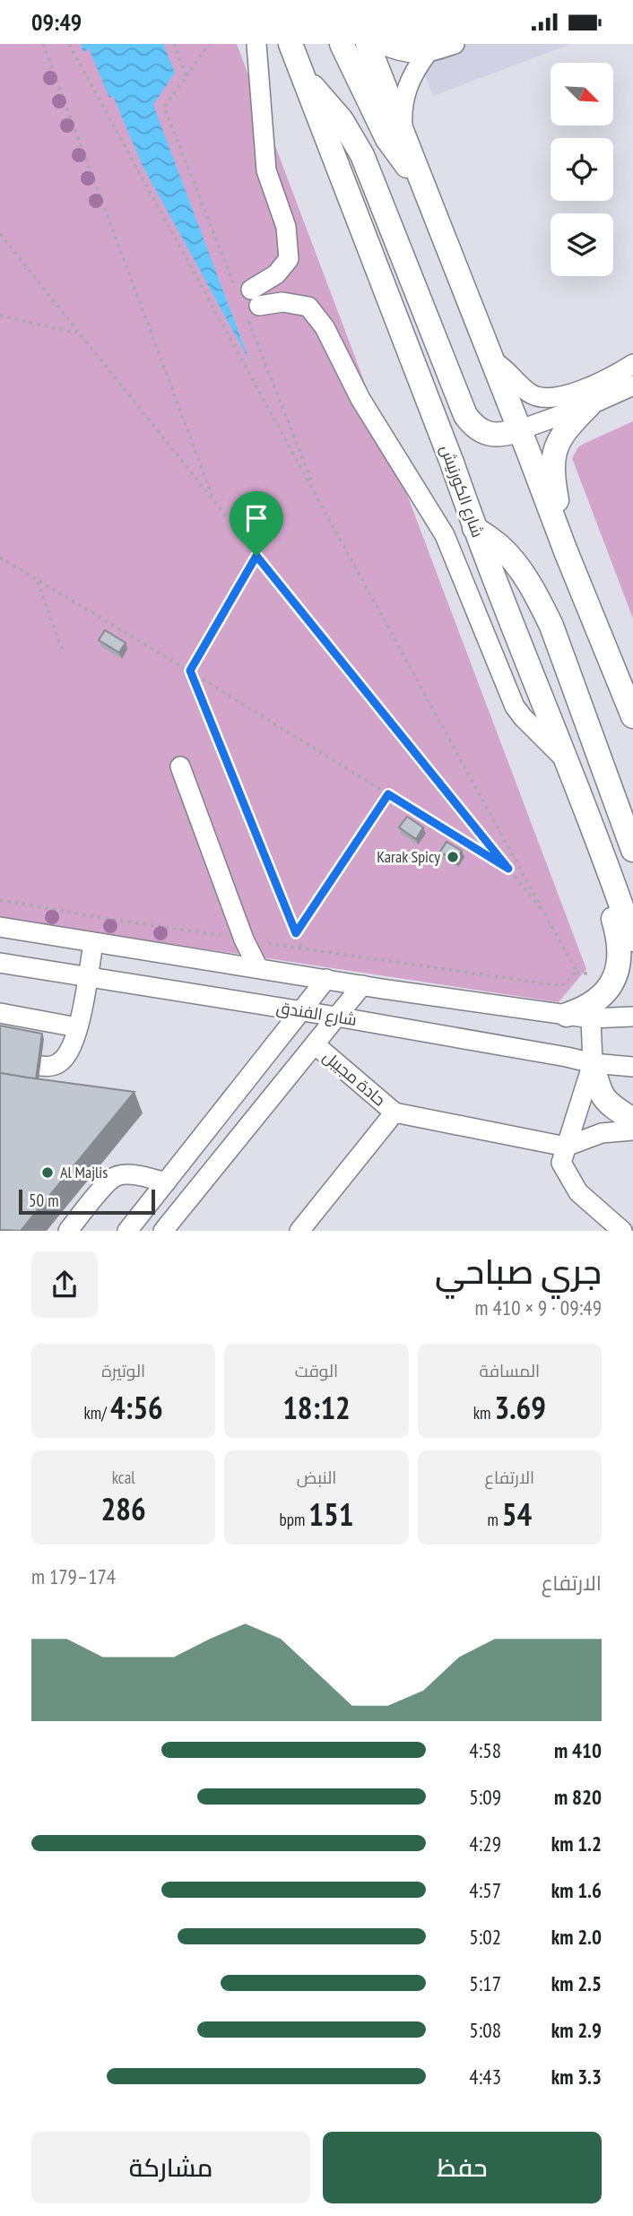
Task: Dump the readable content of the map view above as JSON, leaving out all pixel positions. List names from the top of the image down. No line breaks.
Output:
{"streets":{"main road":["شارع الكورنيش"],"street":["شارع الفندق","حادة مجيبل"]},"crossings":[["شارع الفندق","حادة مجيبل"]],"places":["Karak Spicy","Al Majlis"],"scale_bar":"50 m","north":"bottom right","page":{"status":"09:49","scale":"50 m","heading":["جري صباحي","09:49 · 9 × 410 m"],"stats":[["المسافة","3.69 km"],["الوقت","18:12"],["الوتيرة","4:56 /km"],["الارتفاع","54 m"],["النبض","151 bpm"],["kcal","286"]],"chart":["الارتفاع","174–179 m"],"list":[{"name":"410 m","note":"4:58"},{"name":"820 m","note":"5:09"},{"name":"1.2 km","note":"4:29"},{"name":"1.6 km","note":"4:57"},{"name":"2.0 km","note":"5:02"},{"name":"2.5 km","note":"5:17"},{"name":"2.9 km","note":"5:08"},{"name":"3.3 km","note":"4:43"}],"buttons":["حفظ","مشاركة"]}}
